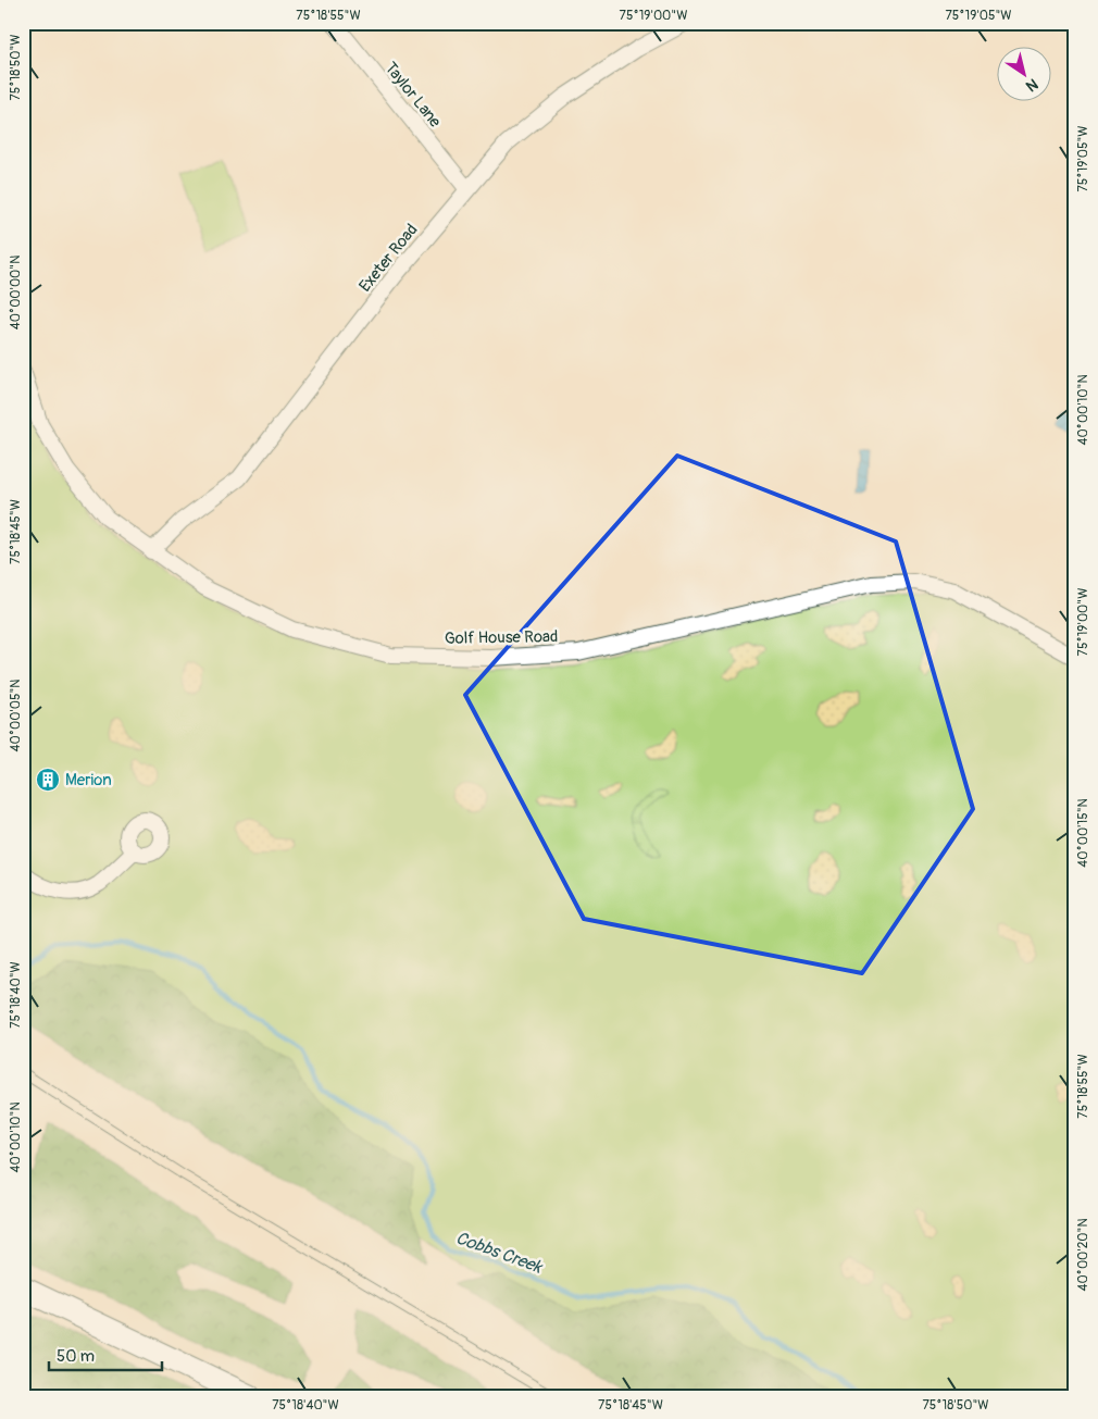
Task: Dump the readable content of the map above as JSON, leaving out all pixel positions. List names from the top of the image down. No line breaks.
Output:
{"streets":{"street":["Taylor Lane","Exeter Road","Golf House Road"]},"crossings":[["Taylor Lane","Exeter Road"],["Exeter Road","Golf House Road"]],"water":["Cobbs Creek"],"places":{"building":["Merion"]},"scale_bar":"50 m","north":"bottom right","coordinates":["75°18'55\"W","75°19'00\"W","75°19'05\"W","75°18'50\"W","40°00'00\"N","40°00'10\"N","75°18'45\"W","40°00'05\"N","40°00'15\"N","75°18'40\"W","40°00'20\"N"]}
